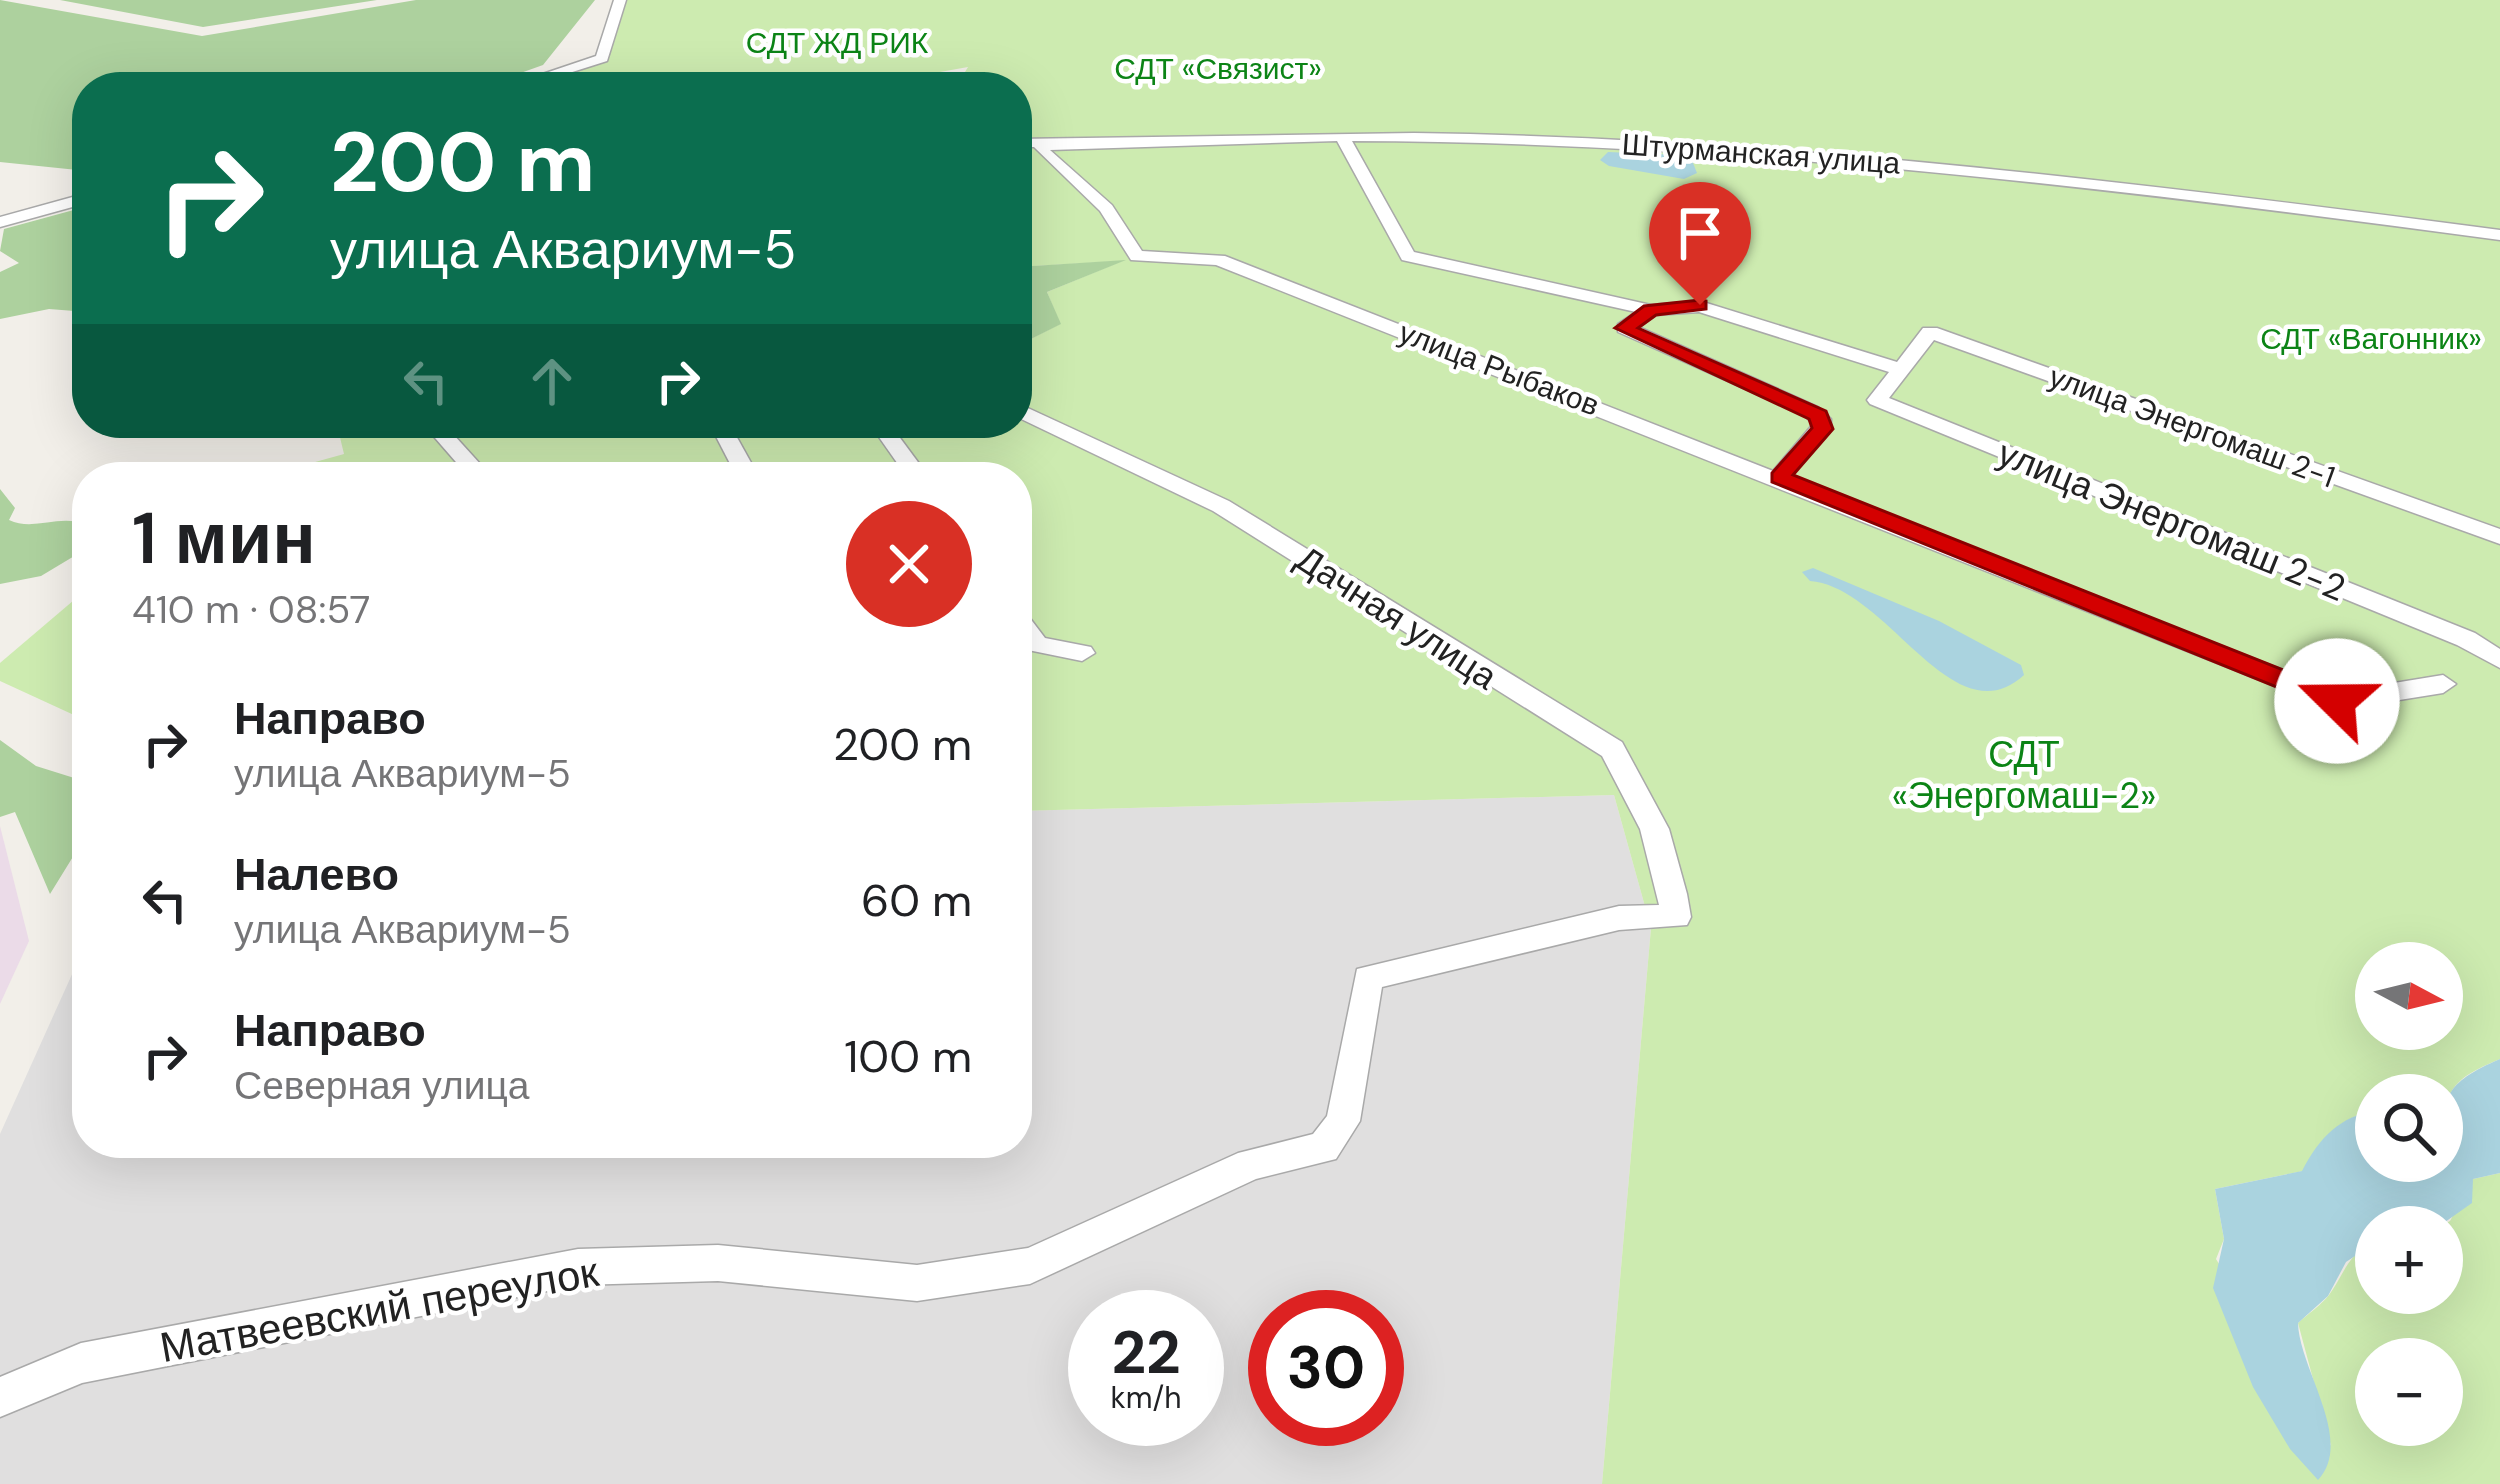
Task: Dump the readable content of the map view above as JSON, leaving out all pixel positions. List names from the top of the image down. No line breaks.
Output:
{"streets":{"street":["Штурманская улица","улица Рыбаков","улица Энергомаш 2-1","улица Энергомаш 2-2","Дачная улица","Матвеевский переулок"]},"crossings":[["Штурманская улица","улица Рыбаков"],["улица Энергомаш 2-1","улица Энергомаш 2-2"],["Дачная улица","Матвеевский переулок"]],"parks":["СДТ ЖД РИК","СДТ «Связист»","СДТ «Вагонник»","СДТ «Энергомаш-2»"],"north":"right","page":{"turn":["200 m","улица Аквариум-5"],"heading":["1 мин","410 m · 08:57"],"list":[{"name":"Направо","note":"улица Аквариум-5","value":"200 m"},{"name":"Налево","note":"улица Аквариум-5","value":"60 m"},{"name":"Направо","note":"Северная улица","value":"100 m"}],"map_buttons":["+","−"],"speed":"22 km/h","limit":"30"}}
